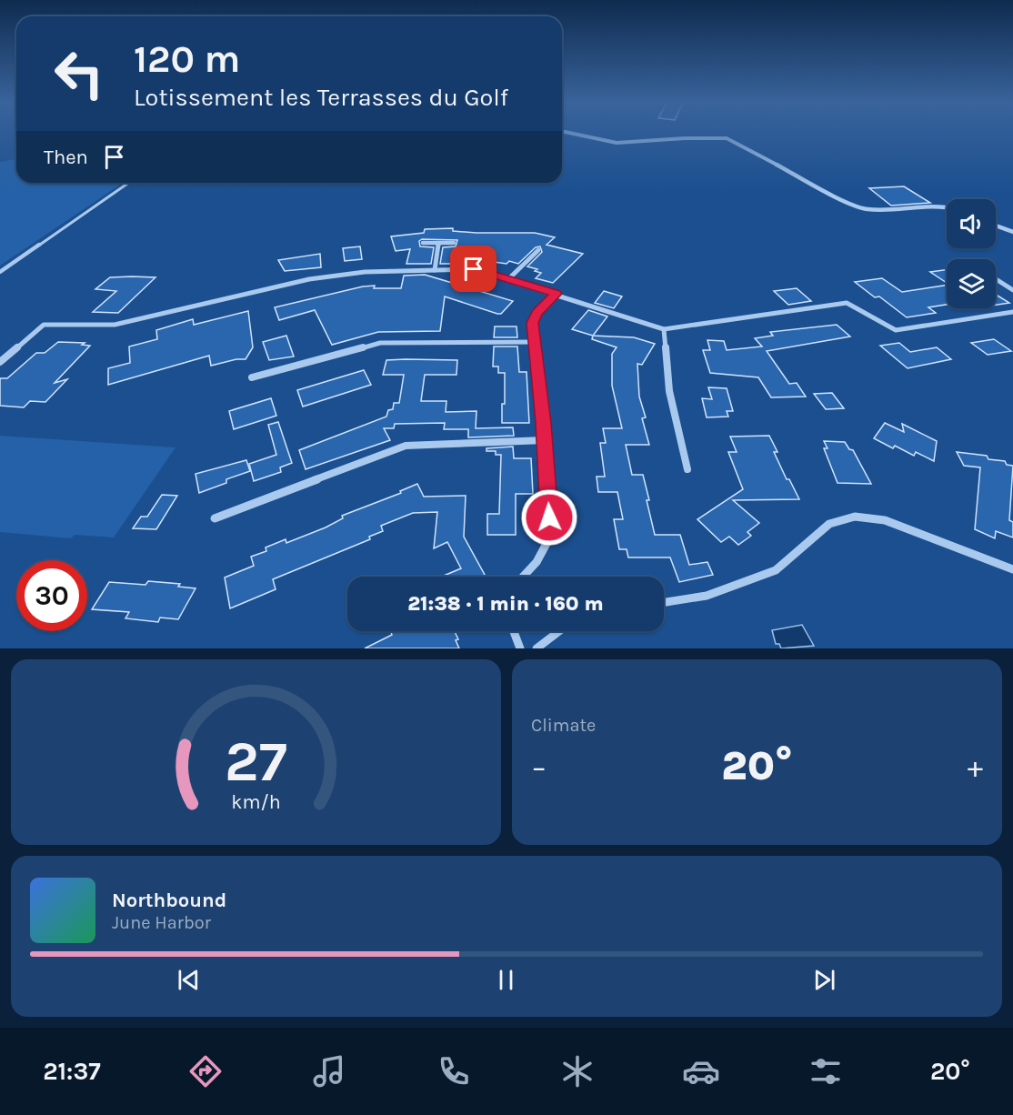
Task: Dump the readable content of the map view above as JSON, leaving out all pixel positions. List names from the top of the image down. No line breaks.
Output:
{"page":{"turn":["120 m","Lotissement les Terrasses du Golf"],"then":"Then","limit":"30","trip":"21:38 · 1 min · 160 m","tile":"Climate","heat":["−","20°","+"],"song":["Northbound","June Harbor"],"tabs":["21:37","20°"],"gauge":["27","km/h"]}}
